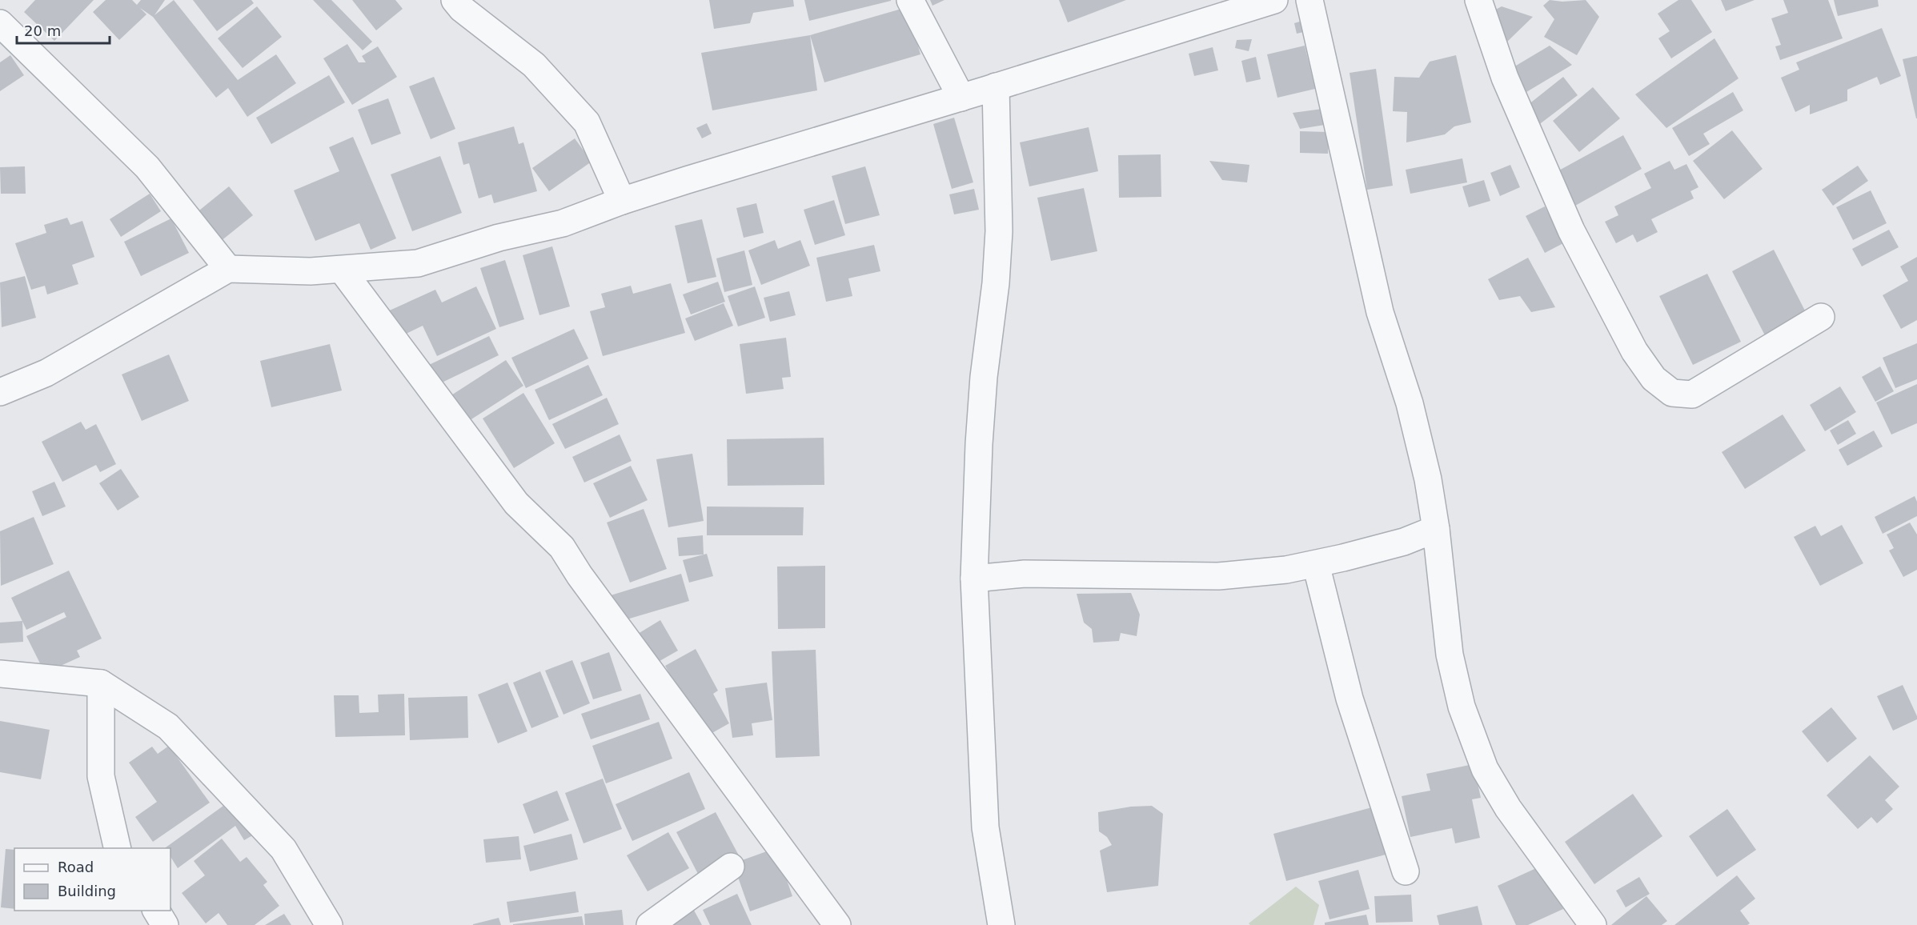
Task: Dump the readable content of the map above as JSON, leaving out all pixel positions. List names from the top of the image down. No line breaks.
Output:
{"legend":["Road","Building"],"scale_bar":"20 m"}
